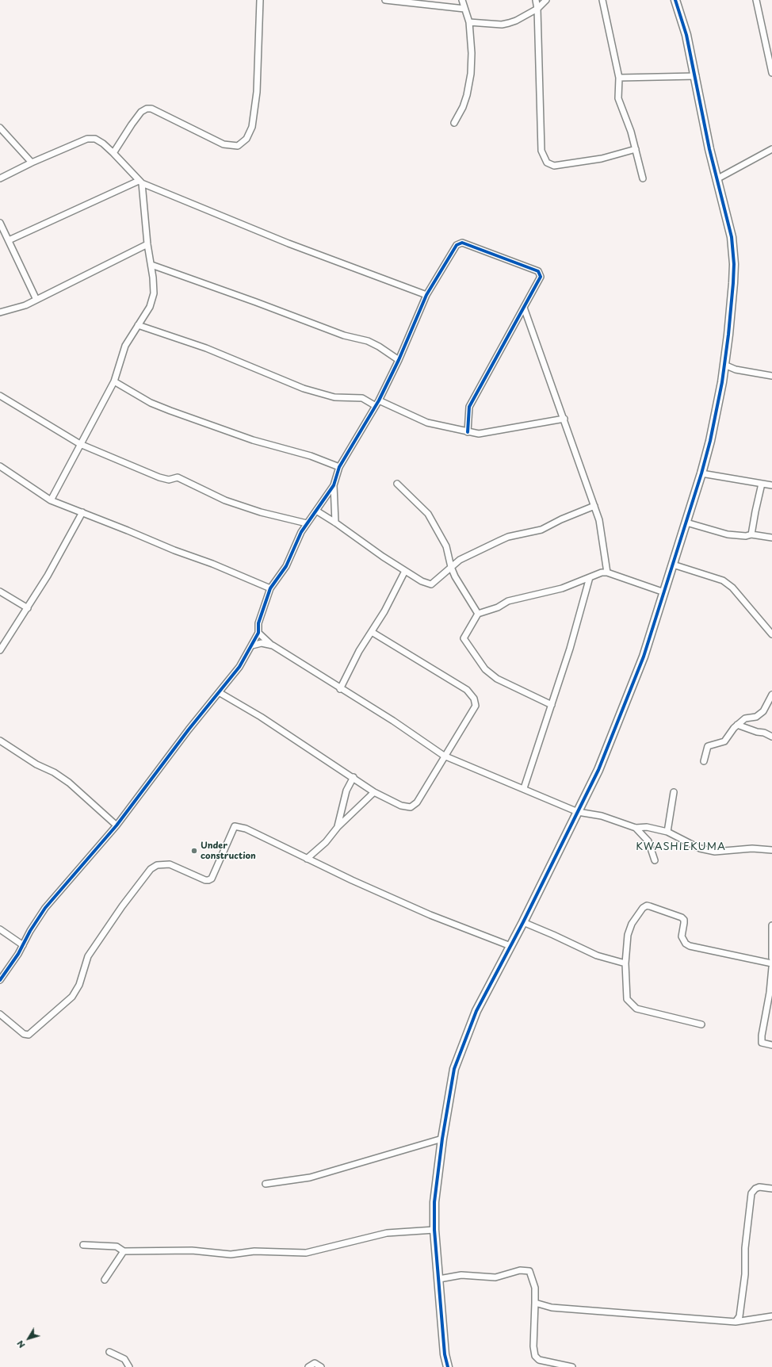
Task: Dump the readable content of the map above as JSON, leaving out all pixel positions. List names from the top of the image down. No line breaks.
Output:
{"districts":["KWASHIEKUMA"],"places":["Under construction"],"north":"bottom left"}
